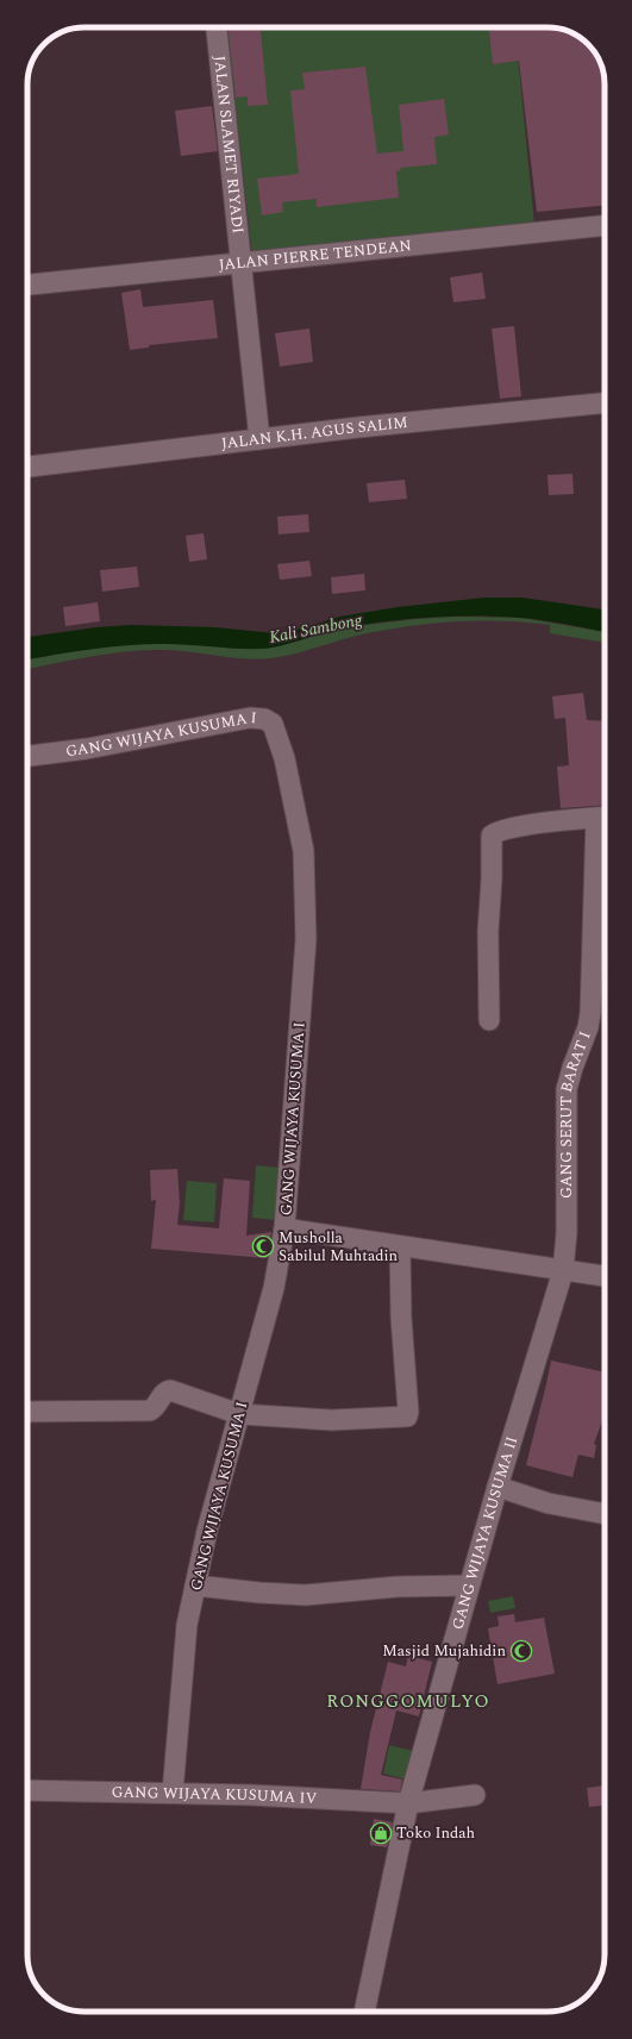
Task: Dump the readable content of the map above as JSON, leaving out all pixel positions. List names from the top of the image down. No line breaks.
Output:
{"streets":{"street":["JALAN SLAMET RIYADI","JALAN PIERRE TENDEAN","JALAN K.H. AGUS SALIM","GANG WIJAYA KUSUMA I","GANG SERUT BARAT I","GANG WIJAYA KUSUMA II","GANG WIJAYA KUSUMA IV"]},"crossings":[["JALAN SLAMET RIYADI","JALAN PIERRE TENDEAN"],["JALAN SLAMET RIYADI","JALAN K.H. AGUS SALIM"],["GANG WIJAYA KUSUMA I","GANG WIJAYA KUSUMA IV"],["GANG SERUT BARAT I","GANG WIJAYA KUSUMA II"],["GANG WIJAYA KUSUMA II","GANG WIJAYA KUSUMA IV"]],"districts":["RONGGOMULYO"],"water":["Kali Sambong"],"places":{"mosque":["Musholla Sabilul Muhtadin","Masjid Mujahidin"],"shop":["Toko Indah"]}}
